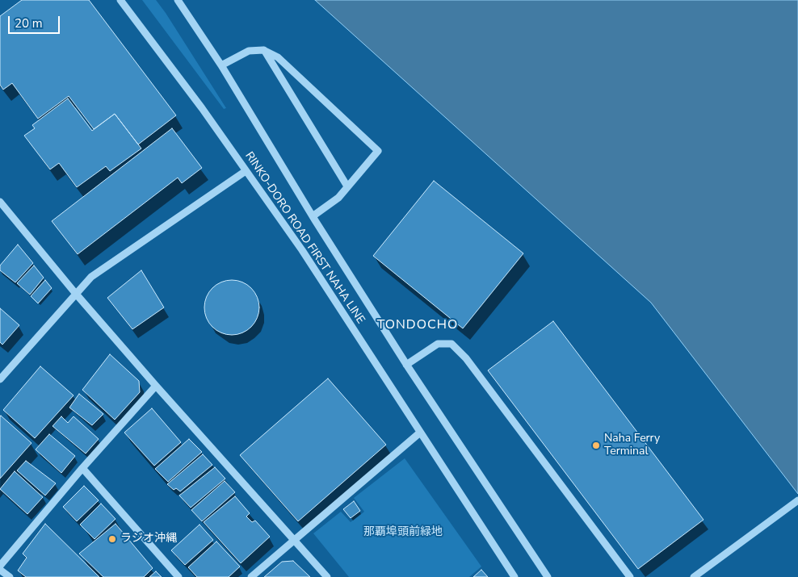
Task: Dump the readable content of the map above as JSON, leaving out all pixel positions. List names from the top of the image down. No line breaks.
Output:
{"streets":{"street":["RINKO-DORO ROAD FIRST NAHA LINE"]},"districts":["TONDOCHO"],"parks":["那覇埠頭前緑地"],"places":["Naha Ferry Terminal","ラジオ沖縄"],"scale_bar":"20 m"}
